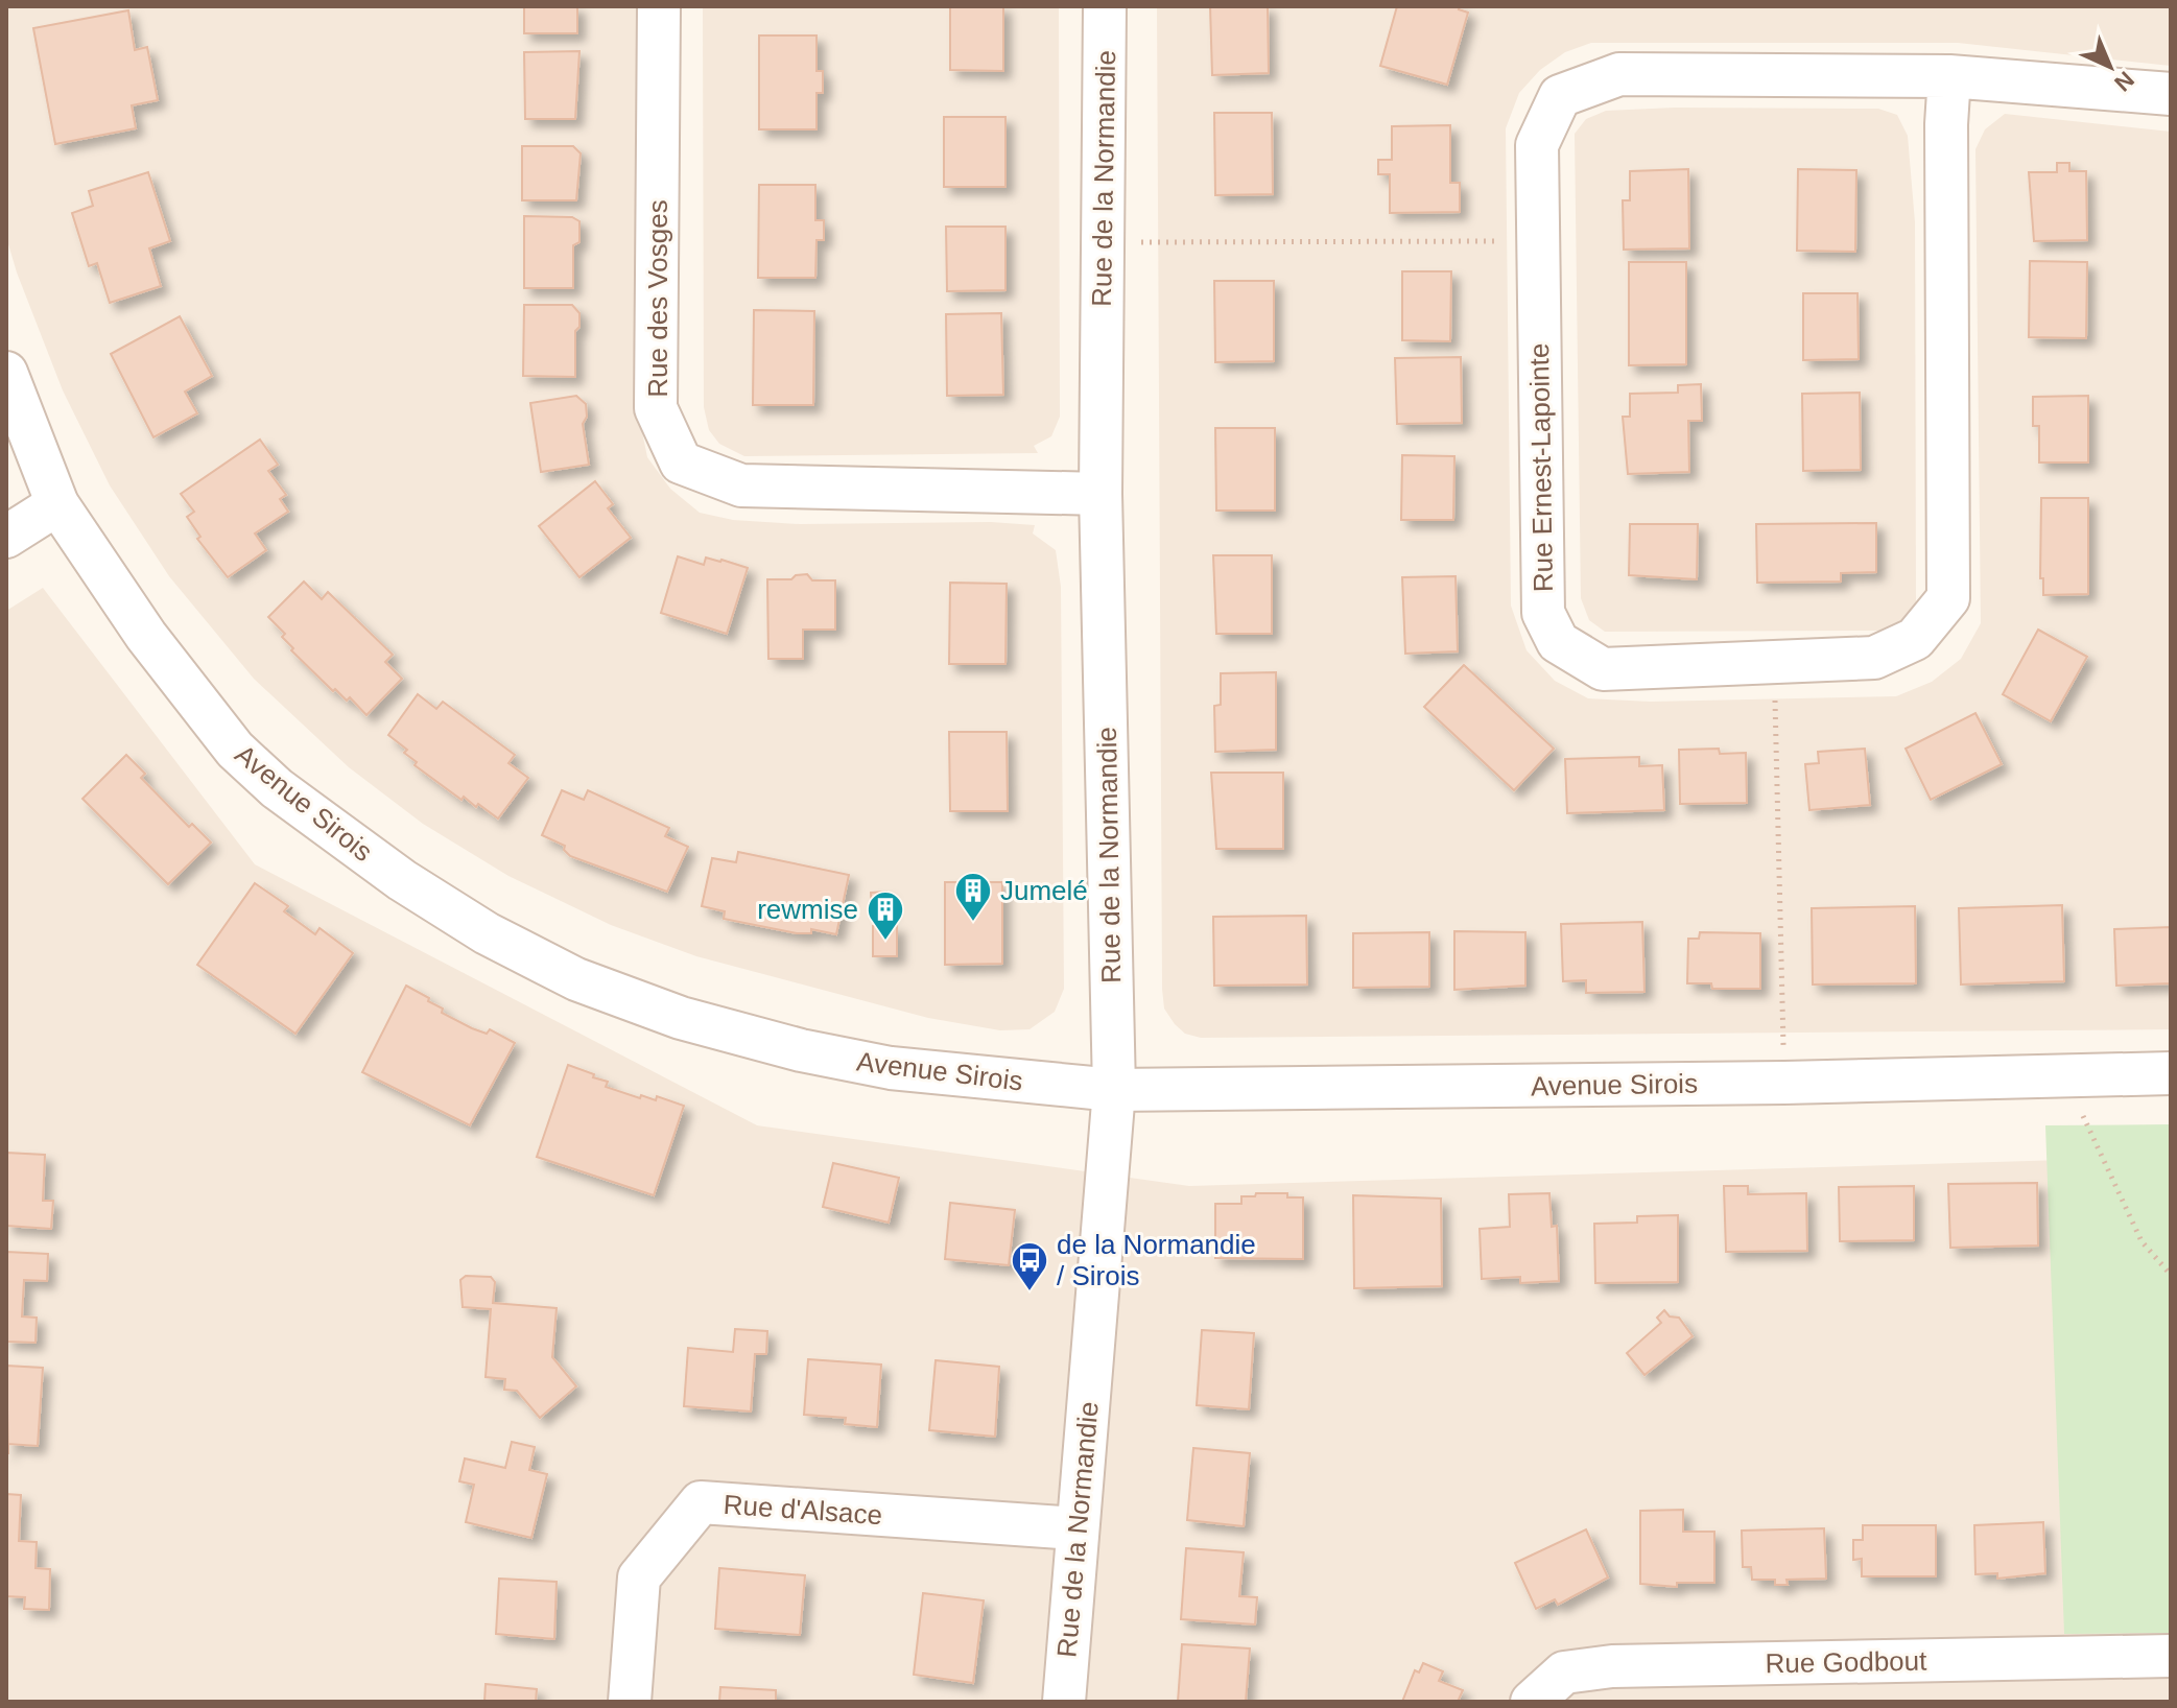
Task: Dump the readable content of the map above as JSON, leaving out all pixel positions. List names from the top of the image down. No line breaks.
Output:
{"streets":{"street":["Rue de la Normandie","Rue des Vosges","Rue Ernest-Lapointe","Avenue Sirois","Rue d'Alsace","Rue Godbout"]},"crossings":[["Rue de la Normandie","Rue des Vosges"],["Rue de la Normandie","Avenue Sirois"],["Rue de la Normandie","Rue d'Alsace"]],"places":{"building":["Jumelé","rewmise"],"bus stop":["de la Normandie / Sirois"]},"north":"bottom right"}
